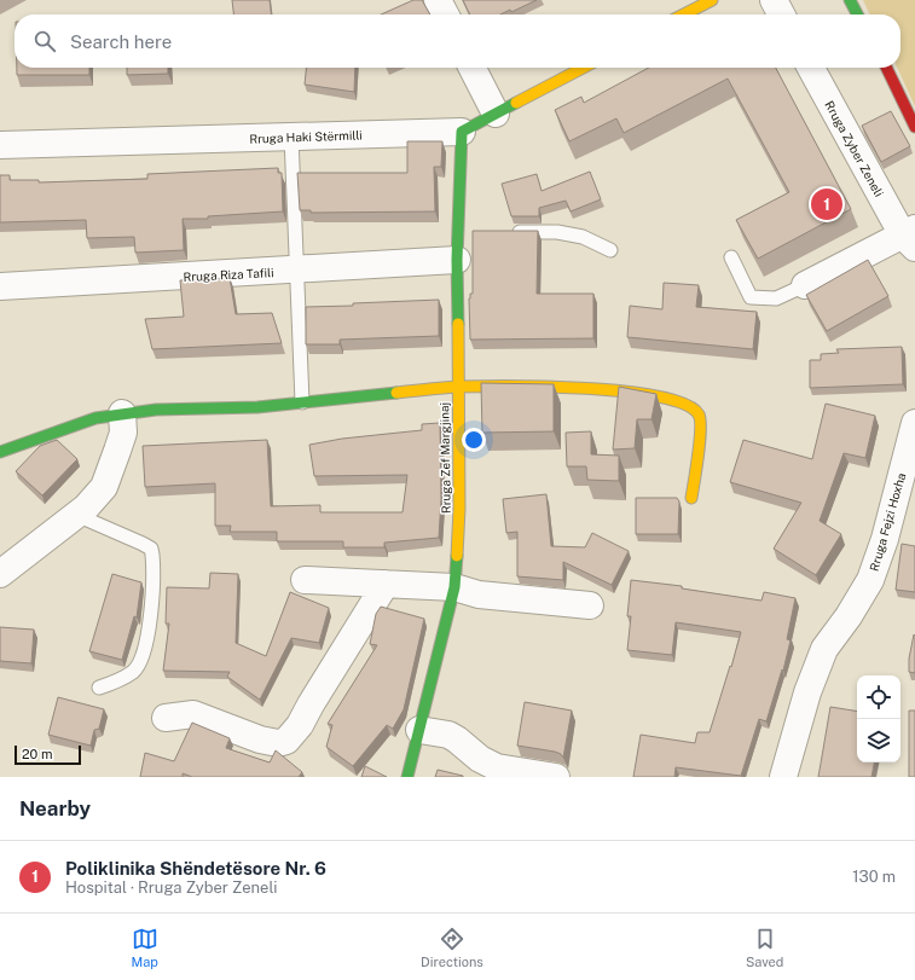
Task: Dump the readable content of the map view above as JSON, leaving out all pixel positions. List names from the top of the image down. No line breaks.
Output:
{"streets":{"street":["Rruga Haki Stërmilli","Rruga Zyber Zeneli","Rruga Riza Tafili","Rruga Zef Margjinaj","Rruga Fejzi Hoxha"]},"crossings":[["Rruga Haki Stërmilli","Rruga Zef Margjinaj"],["Rruga Riza Tafili","Rruga Zef Margjinaj"]],"scale_bar":"20 m","page":{"search":"Search here","pins":"1","scale":"20 m","heading":"Nearby","list":[{"mark":"1","name":"Poliklinika Shëndetësore Nr. 6","note":"Hospital · Rruga Zyber Zeneli","value":"130 m"}],"nav":["Map","Directions","Saved"]}}
